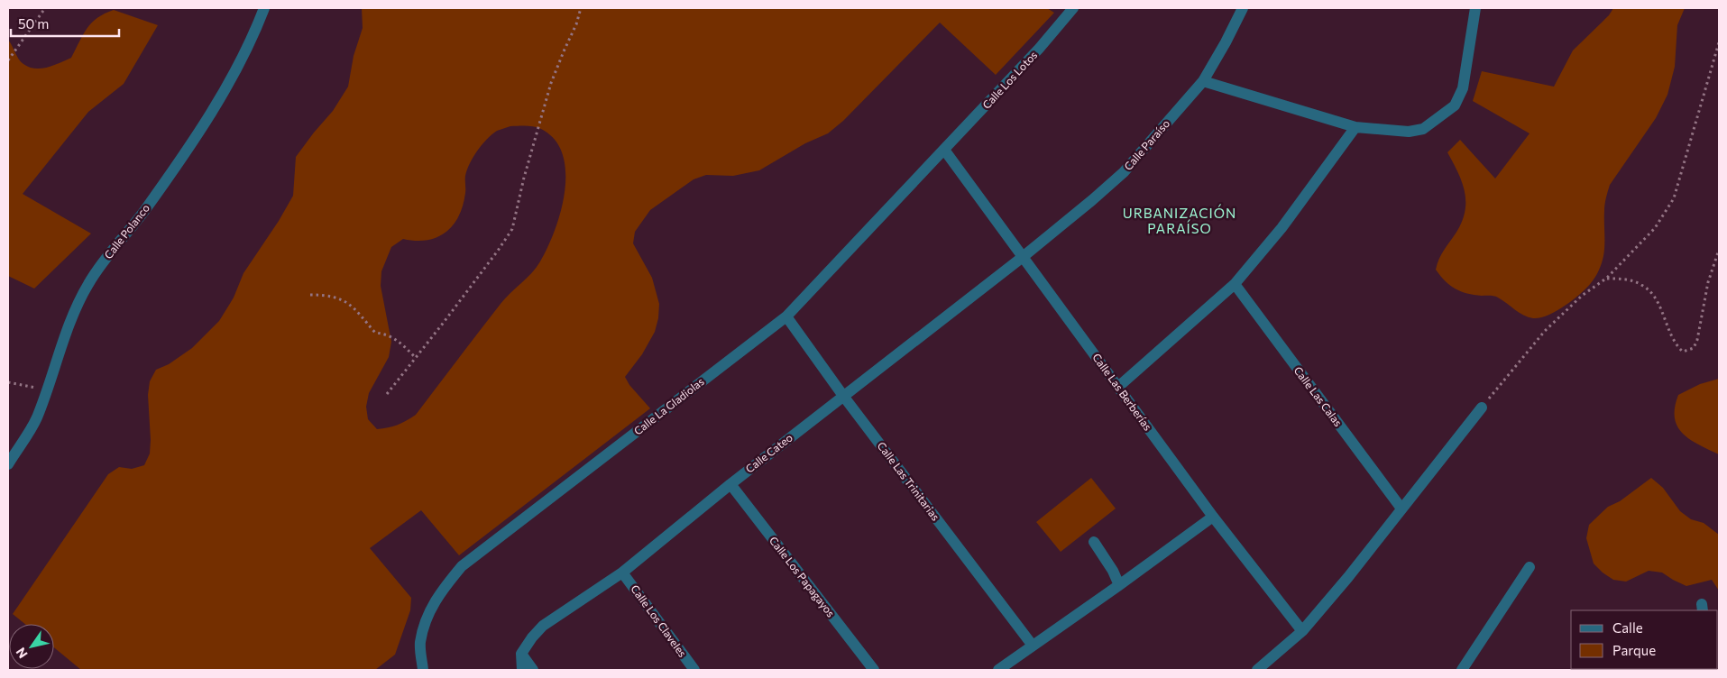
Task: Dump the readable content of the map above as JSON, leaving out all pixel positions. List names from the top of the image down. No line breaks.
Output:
{"streets":{"street":["Calle Los Lotos","Calle Paraíso","Calle Polanco","Calle Las Berberías","Calle Las Calas","Calle La Gladiolas","Calle Cateo","Calle Las Trinitarias","Calle Los Papagayos","Calle Los Claveles"]},"crossings":[["Calle Los Lotos","Calle Las Berberías"],["Calle Los Lotos","Calle La Gladiolas"],["Calle Paraíso","Calle Las Berberías"],["Calle Paraíso","Calle Cateo"],["Calle Las Berberías","Calle La Gladiolas"],["Calle Las Berberías","Calle Cateo"],["Calle La Gladiolas","Calle Las Trinitarias"],["Calle Cateo","Calle Las Trinitarias"],["Calle Cateo","Calle Los Papagayos"],["Calle Cateo","Calle Los Claveles"]],"districts":["URBANIZACIÓN PARAÍSO"],"legend":["Calle","Parque"],"scale_bar":"50 m","north":"bottom left"}
